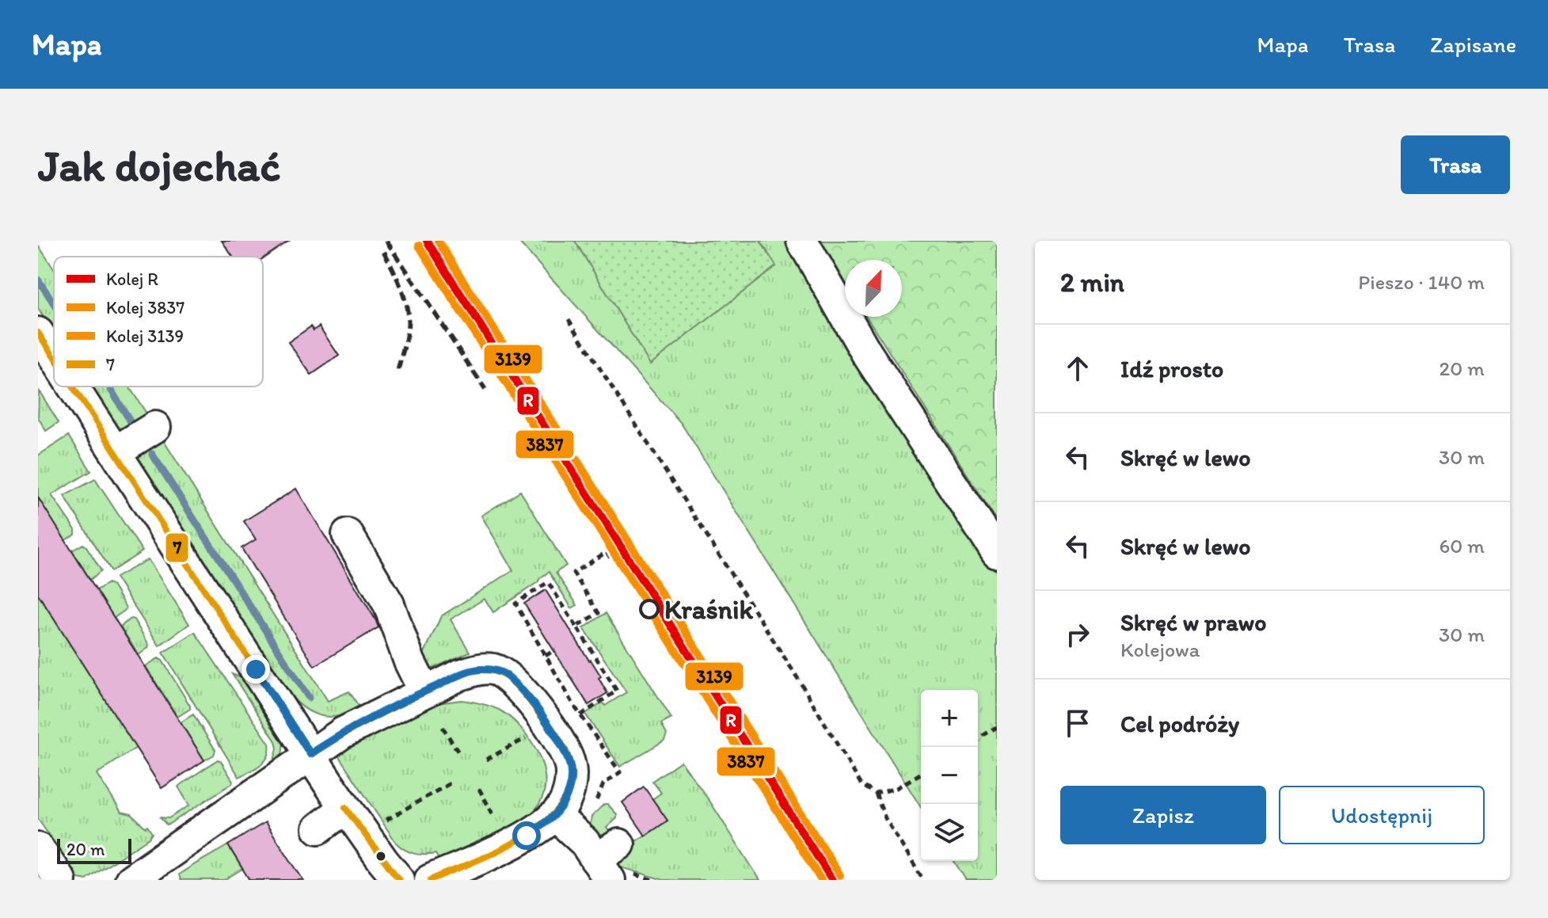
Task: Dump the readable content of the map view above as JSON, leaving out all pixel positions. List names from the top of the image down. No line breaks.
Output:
{"places":["Kraśnik"],"lines":["rail line R","rail line 3139","rail line 3837","transit line 7"],"legend":["Kolej R","Kolej 3837","Kolej 3139","7"],"scale_bar":"20 m","north":"top right","page":{"header":"Mapa","nav":["Mapa","Trasa","Zapisane"],"buttons":["Trasa",["Zapisz","Udostępnij"]],"title":"Jak dojechać","heading":["2 min","Pieszo · 140 m"],"list":[["Idź prosto","20 m"],["Skręć w lewo","30 m"],["Skręć w lewo","60 m"],["Skręć w prawo","Kolejowa","30 m"],"Cel podróży"],"map_buttons":["+","−"],"scale":"20 m"}}
